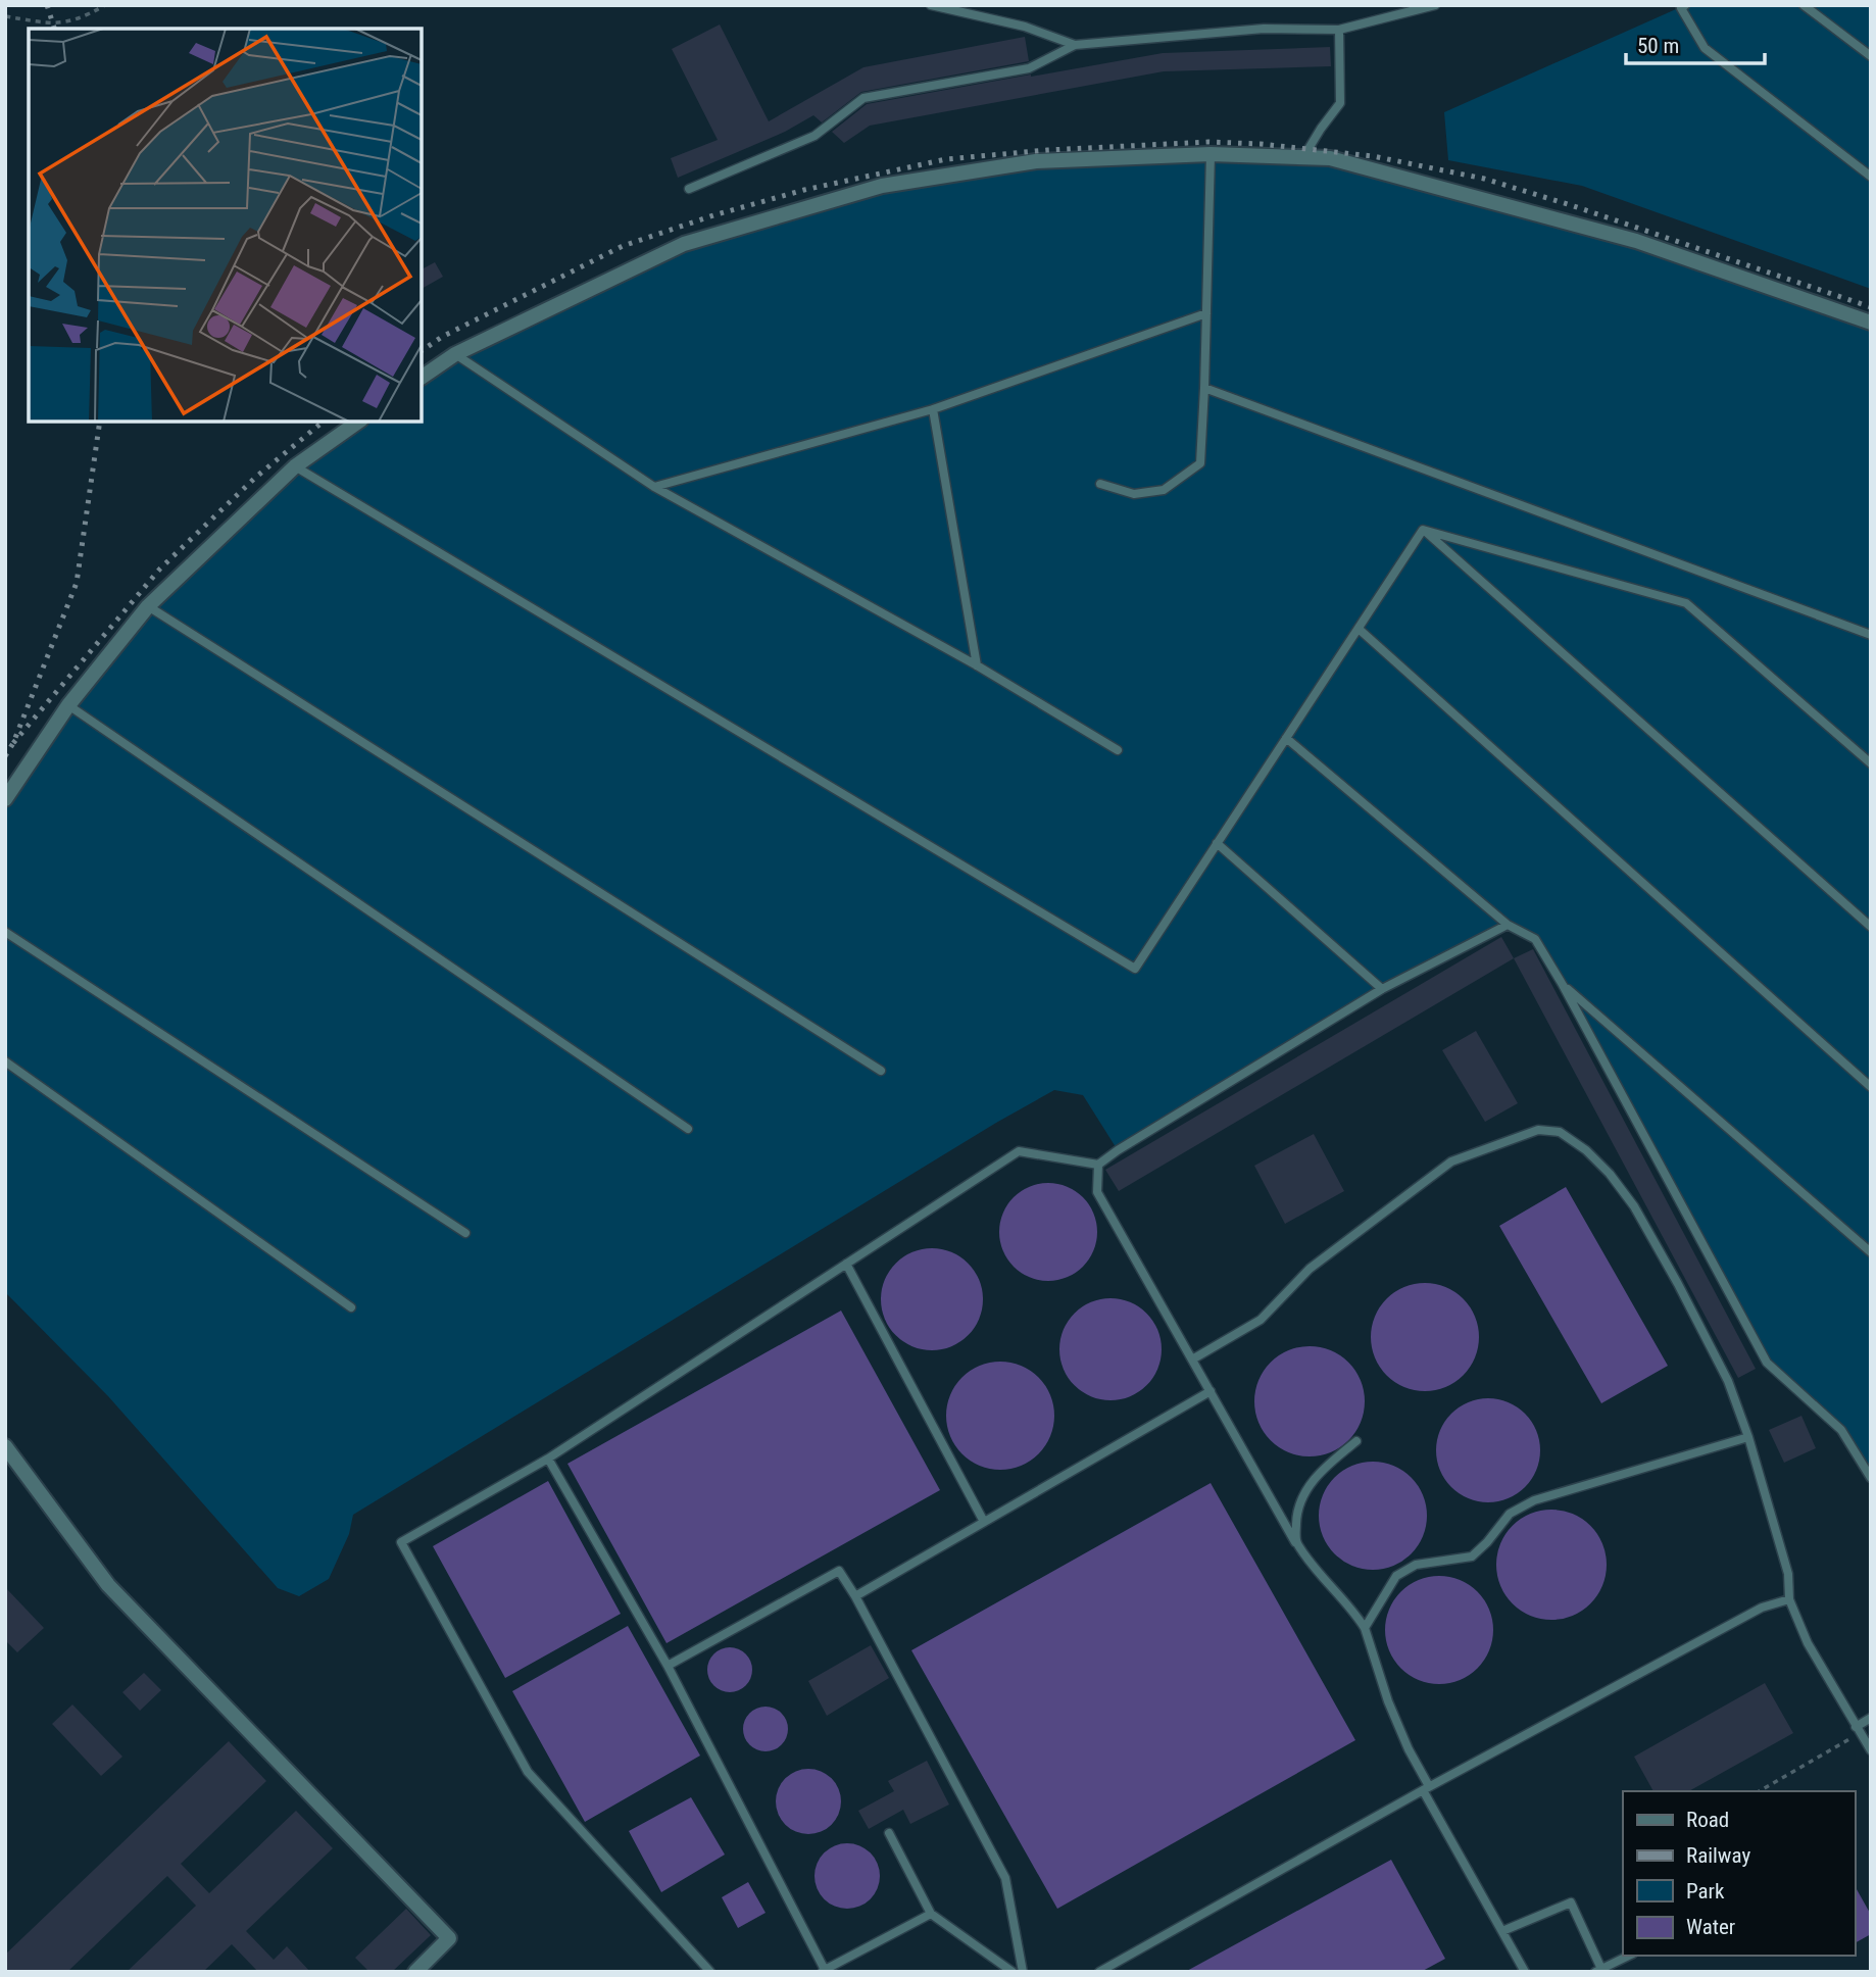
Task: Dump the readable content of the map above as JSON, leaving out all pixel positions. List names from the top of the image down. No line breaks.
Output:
{"legend":["Road","Railway","Park","Water"],"scale_bar":"50 m"}
